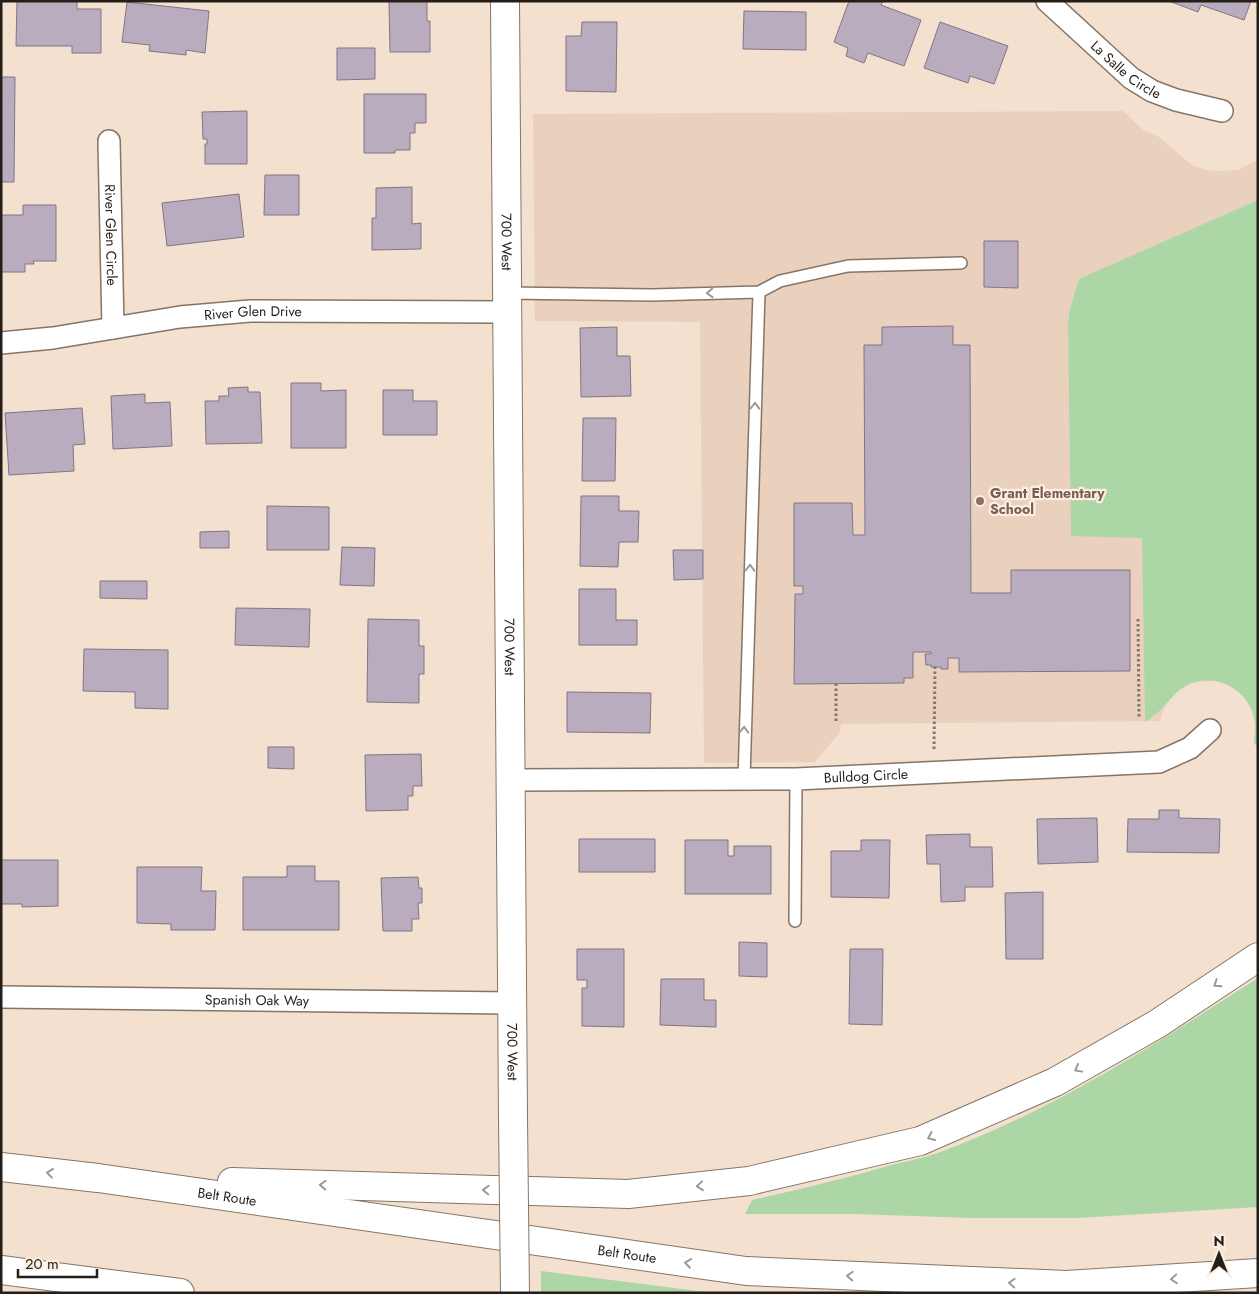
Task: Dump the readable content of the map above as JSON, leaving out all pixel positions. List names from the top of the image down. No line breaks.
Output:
{"streets":{"main road":["700 West","Belt Route"],"street":["La Salle Circle","River Glen Circle","River Glen Drive","Bulldog Circle","Spanish Oak Way"]},"crossings":[["River Glen Circle","River Glen Drive"],["700 West","River Glen Drive"],["700 West","Bulldog Circle"],["700 West","Spanish Oak Way"]],"places":["Grant Elementary School"],"scale_bar":"20 m","north":"top"}
